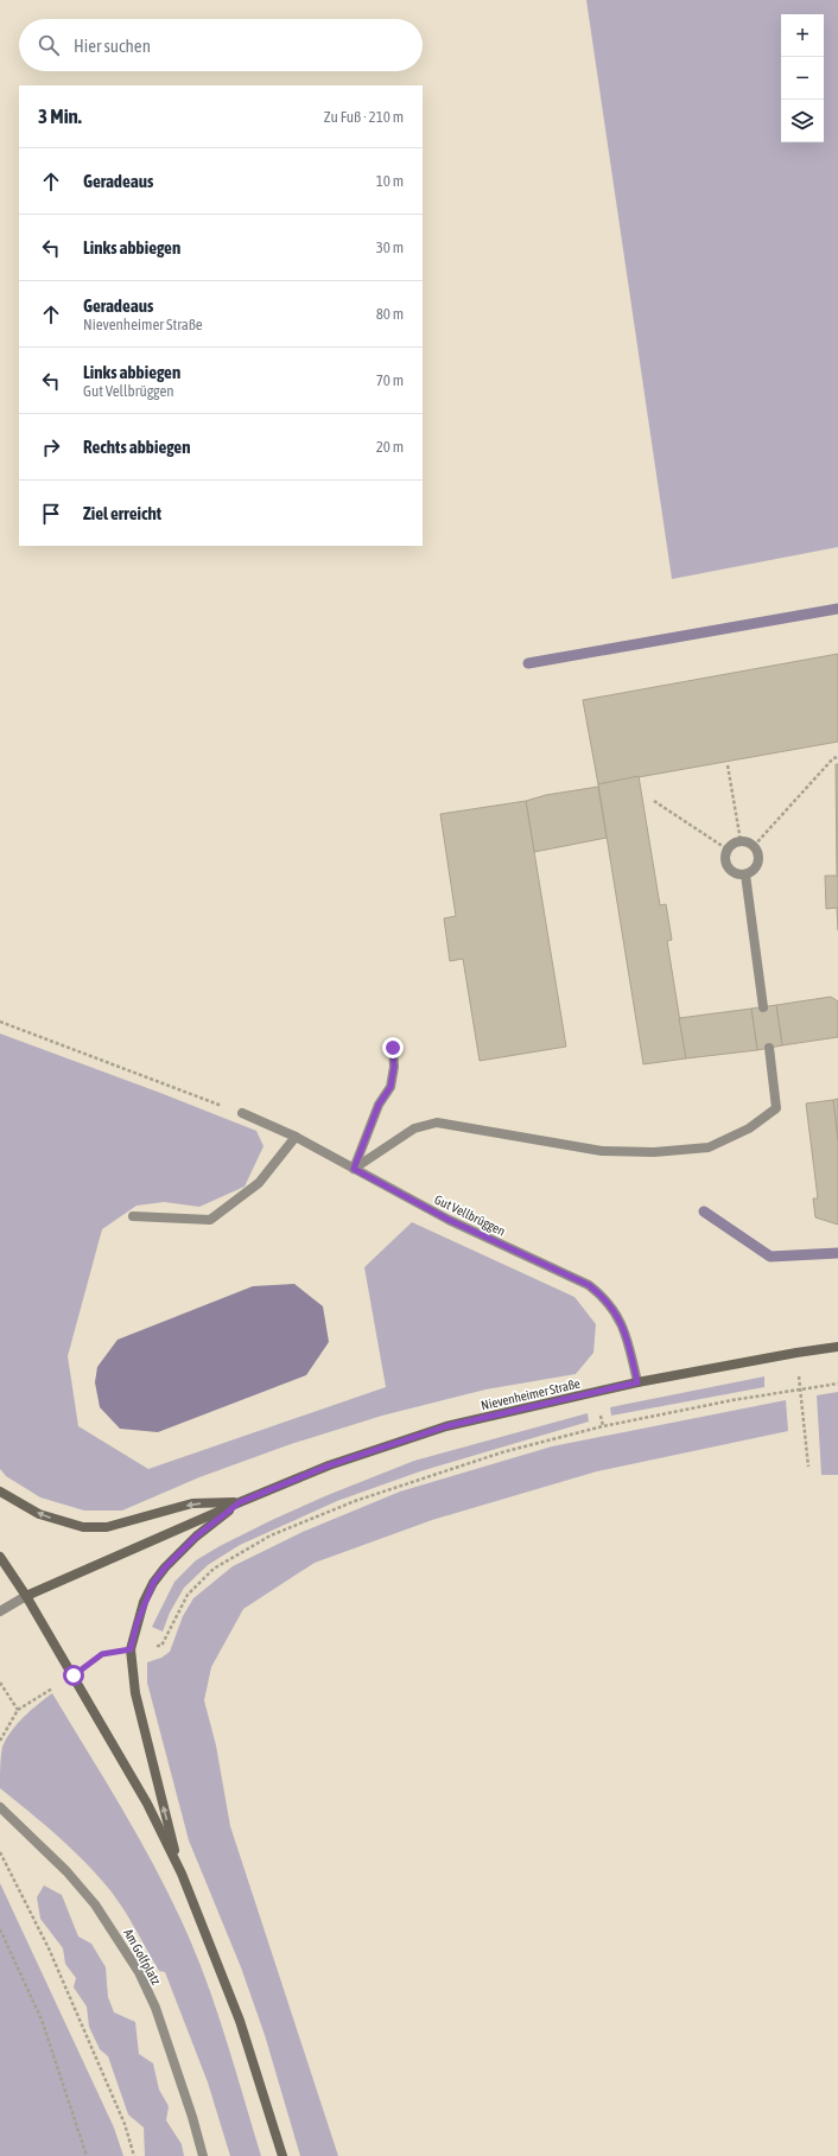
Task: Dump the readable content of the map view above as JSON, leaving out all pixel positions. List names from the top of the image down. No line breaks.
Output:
{"streets":{"main road":["Nievenheimer Straße"],"street":["Gut Vellbrüggen","Am Golfplatz"]},"crossings":[["Gut Vellbrüggen","Nievenheimer Straße"]],"page":{"map_buttons":["+","−"],"search":"Hier suchen","heading":["3 Min.","Zu Fuß · 210 m"],"list":[["Geradeaus","10 m"],["Links abbiegen","30 m"],["Geradeaus","Nievenheimer Straße","80 m"],["Links abbiegen","Gut Vellbrüggen","70 m"],["Rechts abbiegen","20 m"],"Ziel erreicht"]}}
